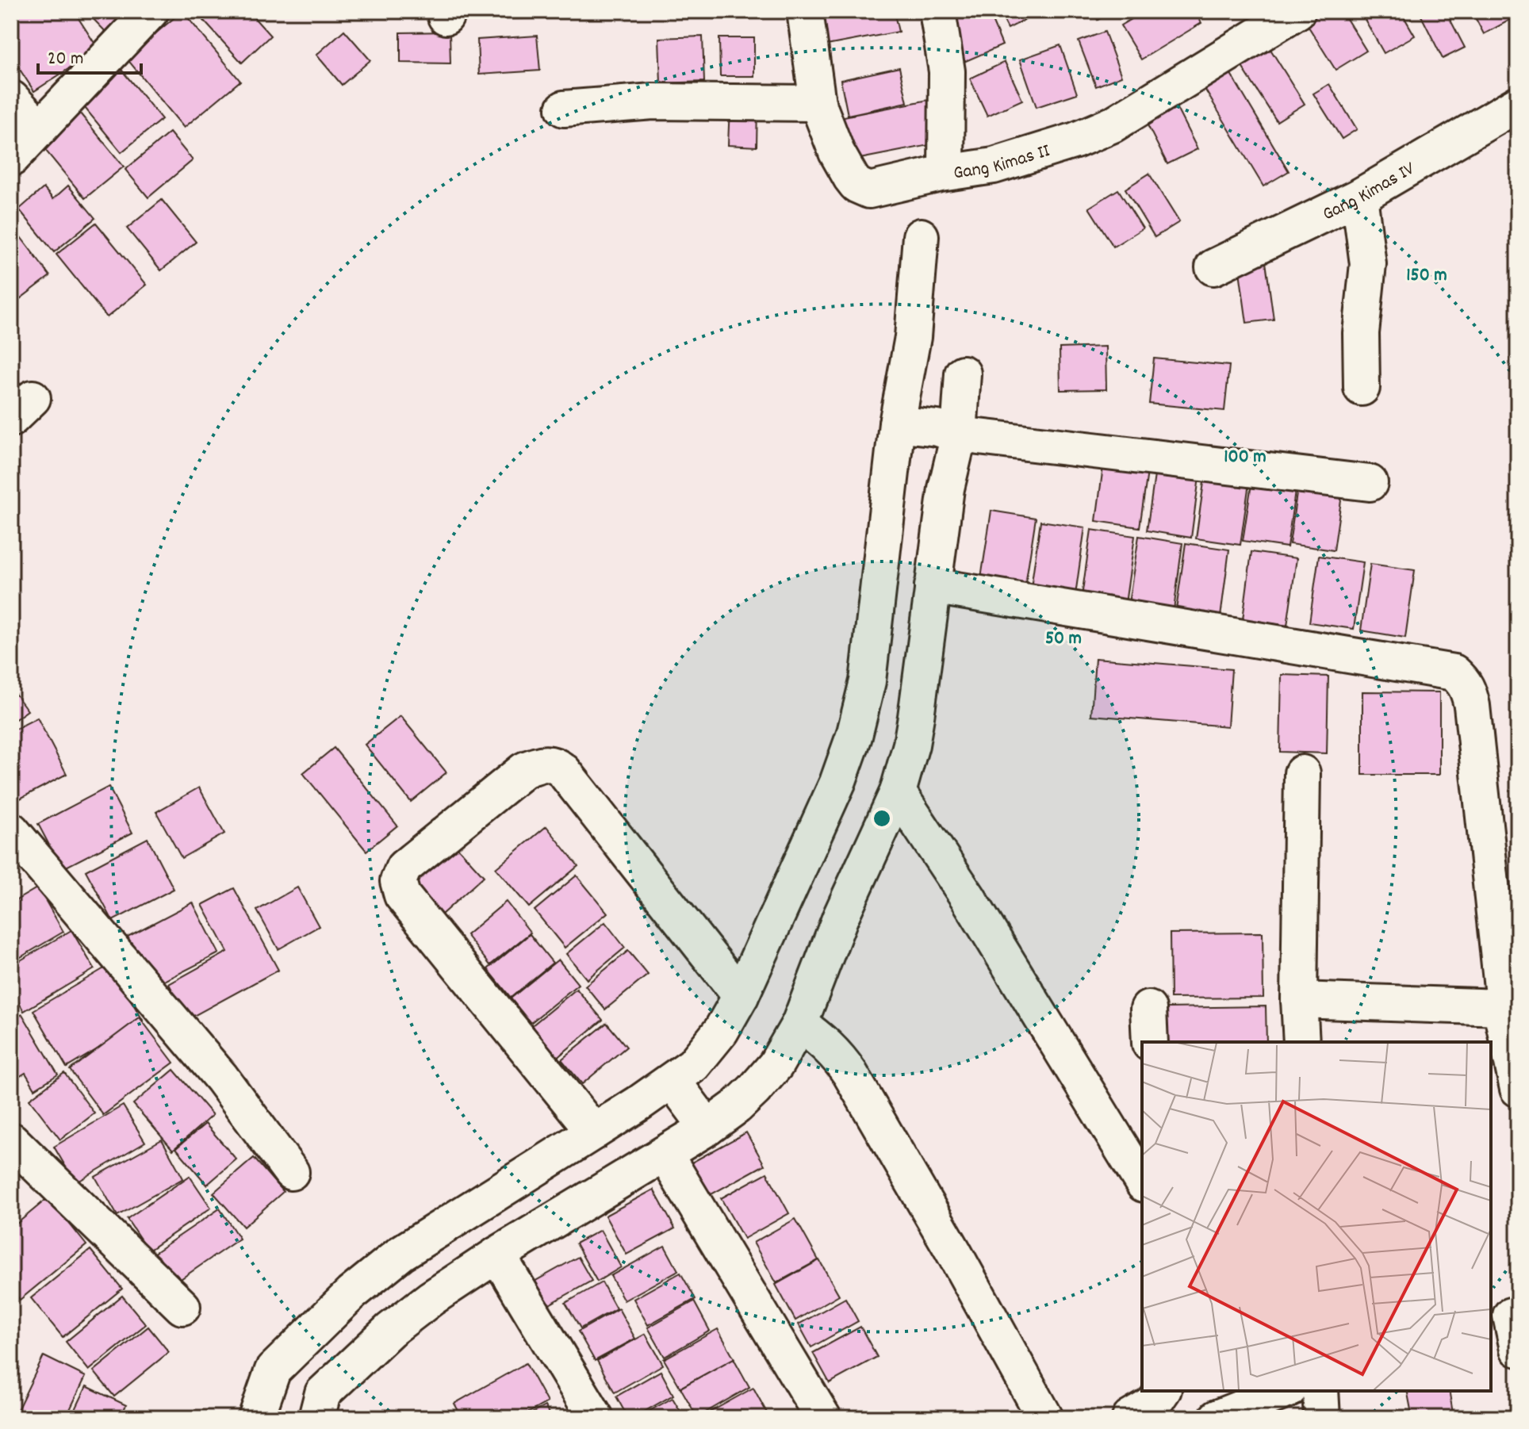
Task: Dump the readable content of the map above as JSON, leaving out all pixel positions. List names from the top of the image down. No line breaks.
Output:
{"streets":{"street":["Gang Kimas II","Gang Kimas IV"]},"scale_bar":"20 m","rings":["150 m","100 m","50 m"]}
